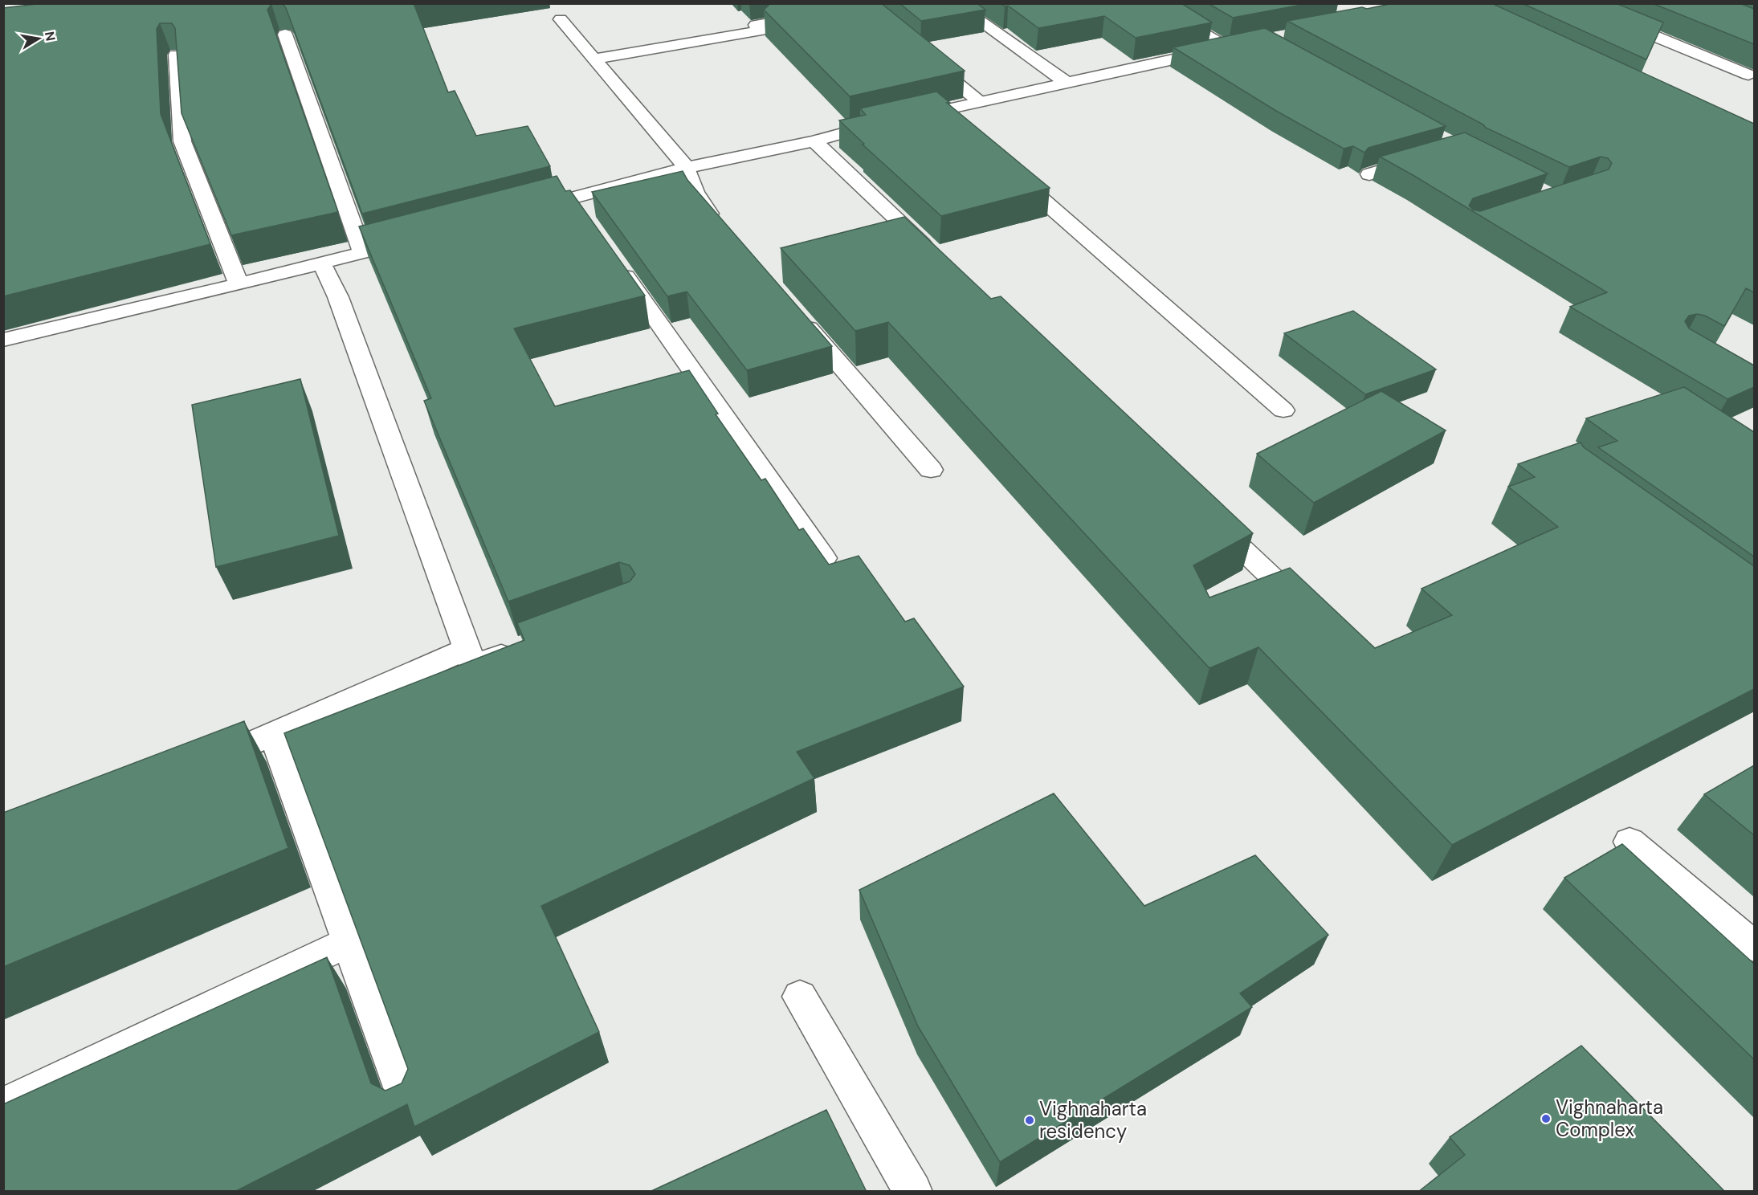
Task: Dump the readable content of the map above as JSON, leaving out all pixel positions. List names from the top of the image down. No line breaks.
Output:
{"places":["Vighnaharta Complex","Vighnaharta residency"],"north":"right"}
